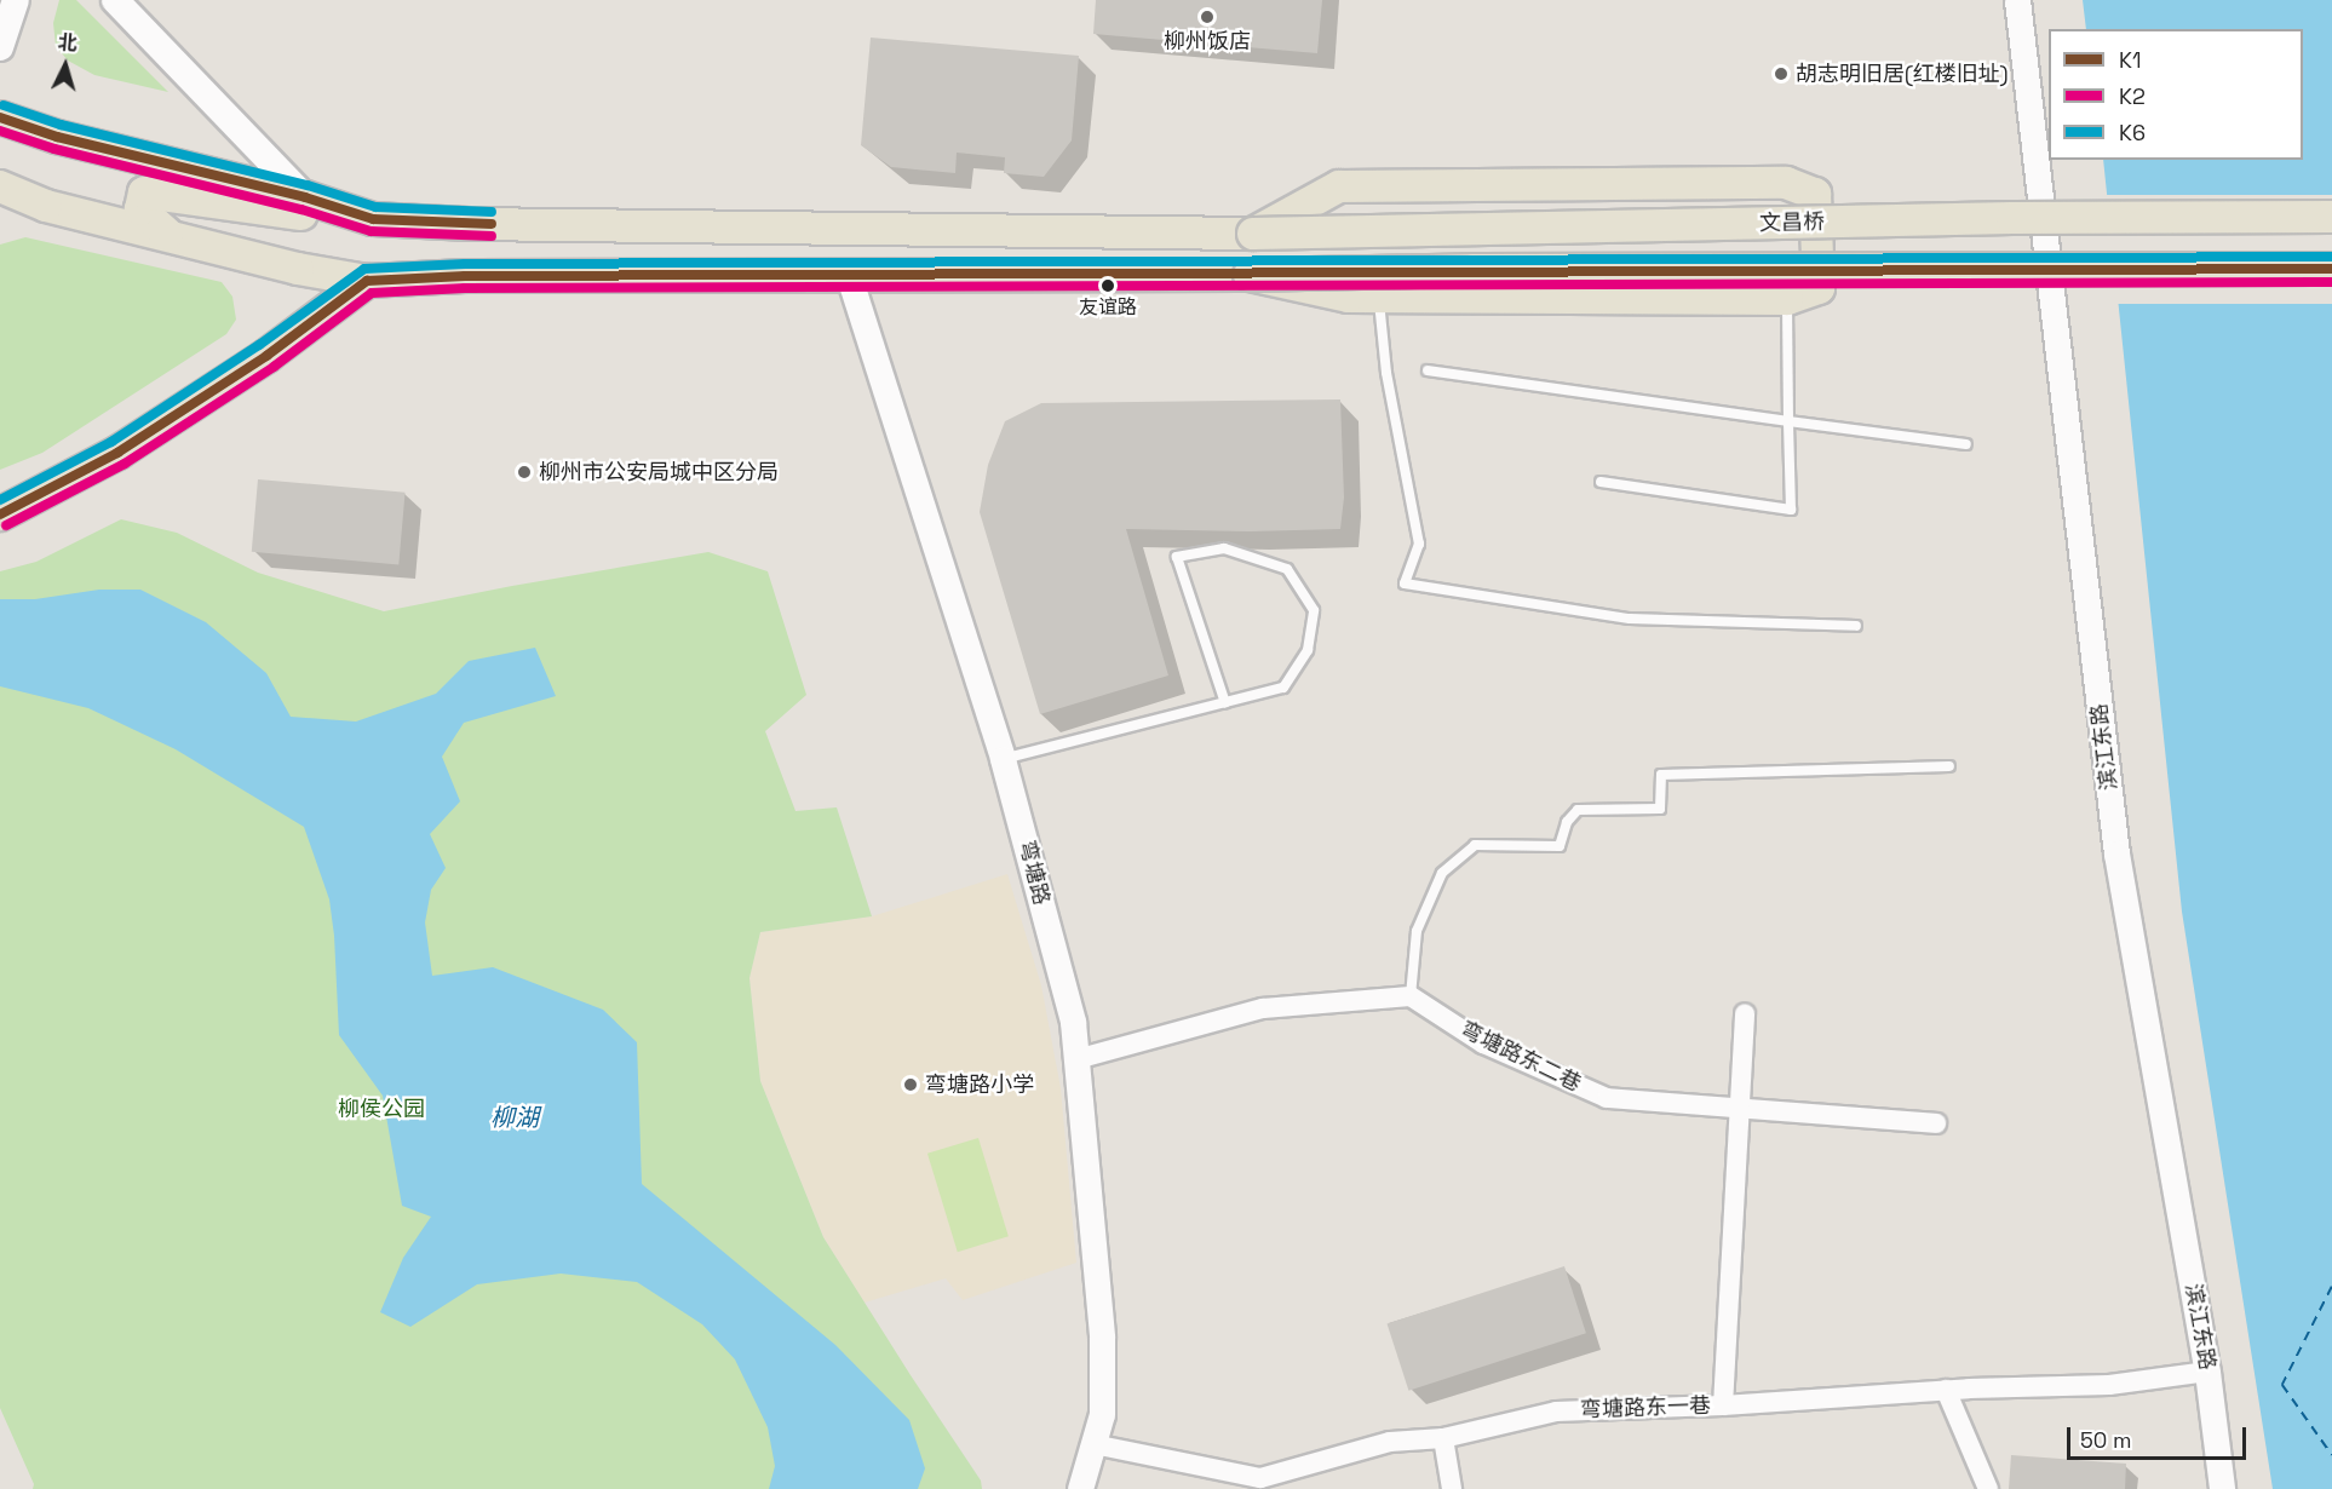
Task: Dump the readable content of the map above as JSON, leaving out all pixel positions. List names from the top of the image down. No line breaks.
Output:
{"streets":{"main road":["文昌桥"],"street":["滨江东路","弯塘路","弯塘路东二巷","弯塘路东一巷"]},"crossings":[["滨江东路","弯塘路东一巷"],["弯塘路","弯塘路东一巷"]],"water":["柳湖"],"parks":["柳侯公园"],"places":["柳州饭店","胡志明旧居(红楼旧址)","友谊路","柳州市公安局城中区分局","弯塘路小学"],"lines":["transit line K6","transit line K1","transit line K2"],"legend":["K1","K2","K6"],"scale_bar":"50 m","north":"top"}
